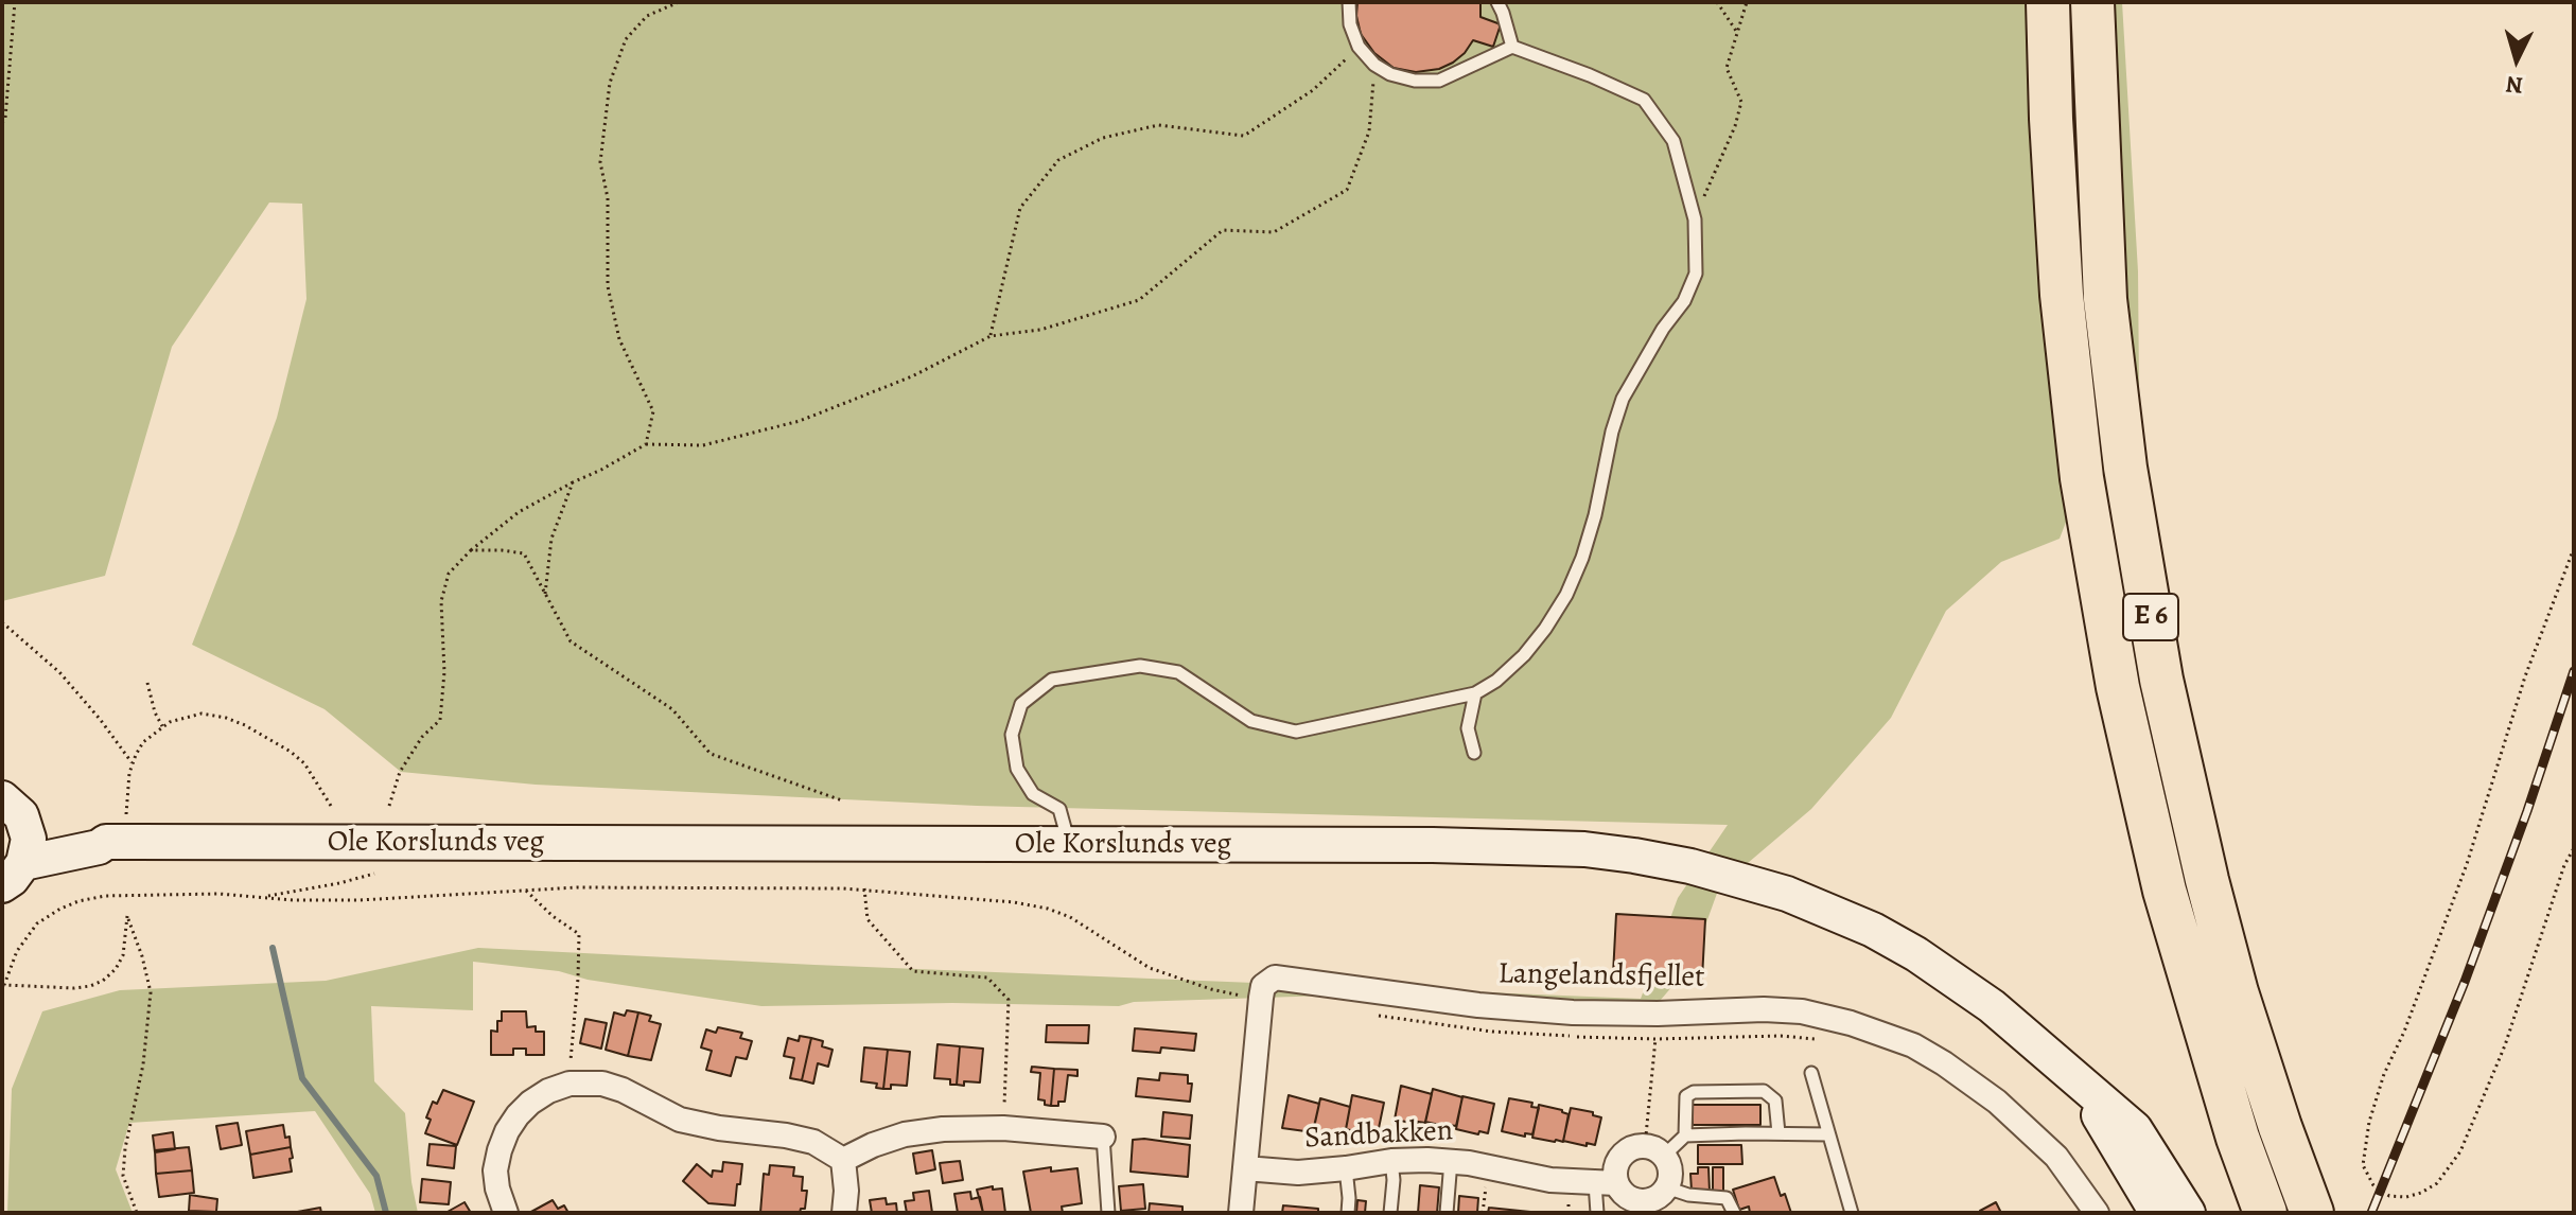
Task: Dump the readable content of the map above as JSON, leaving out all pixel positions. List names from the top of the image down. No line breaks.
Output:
{"streets":{"highway":["E 6"],"street":["Ole Korslunds veg","Langelandsfjellet","Sandbakken"]},"north":"bottom"}
